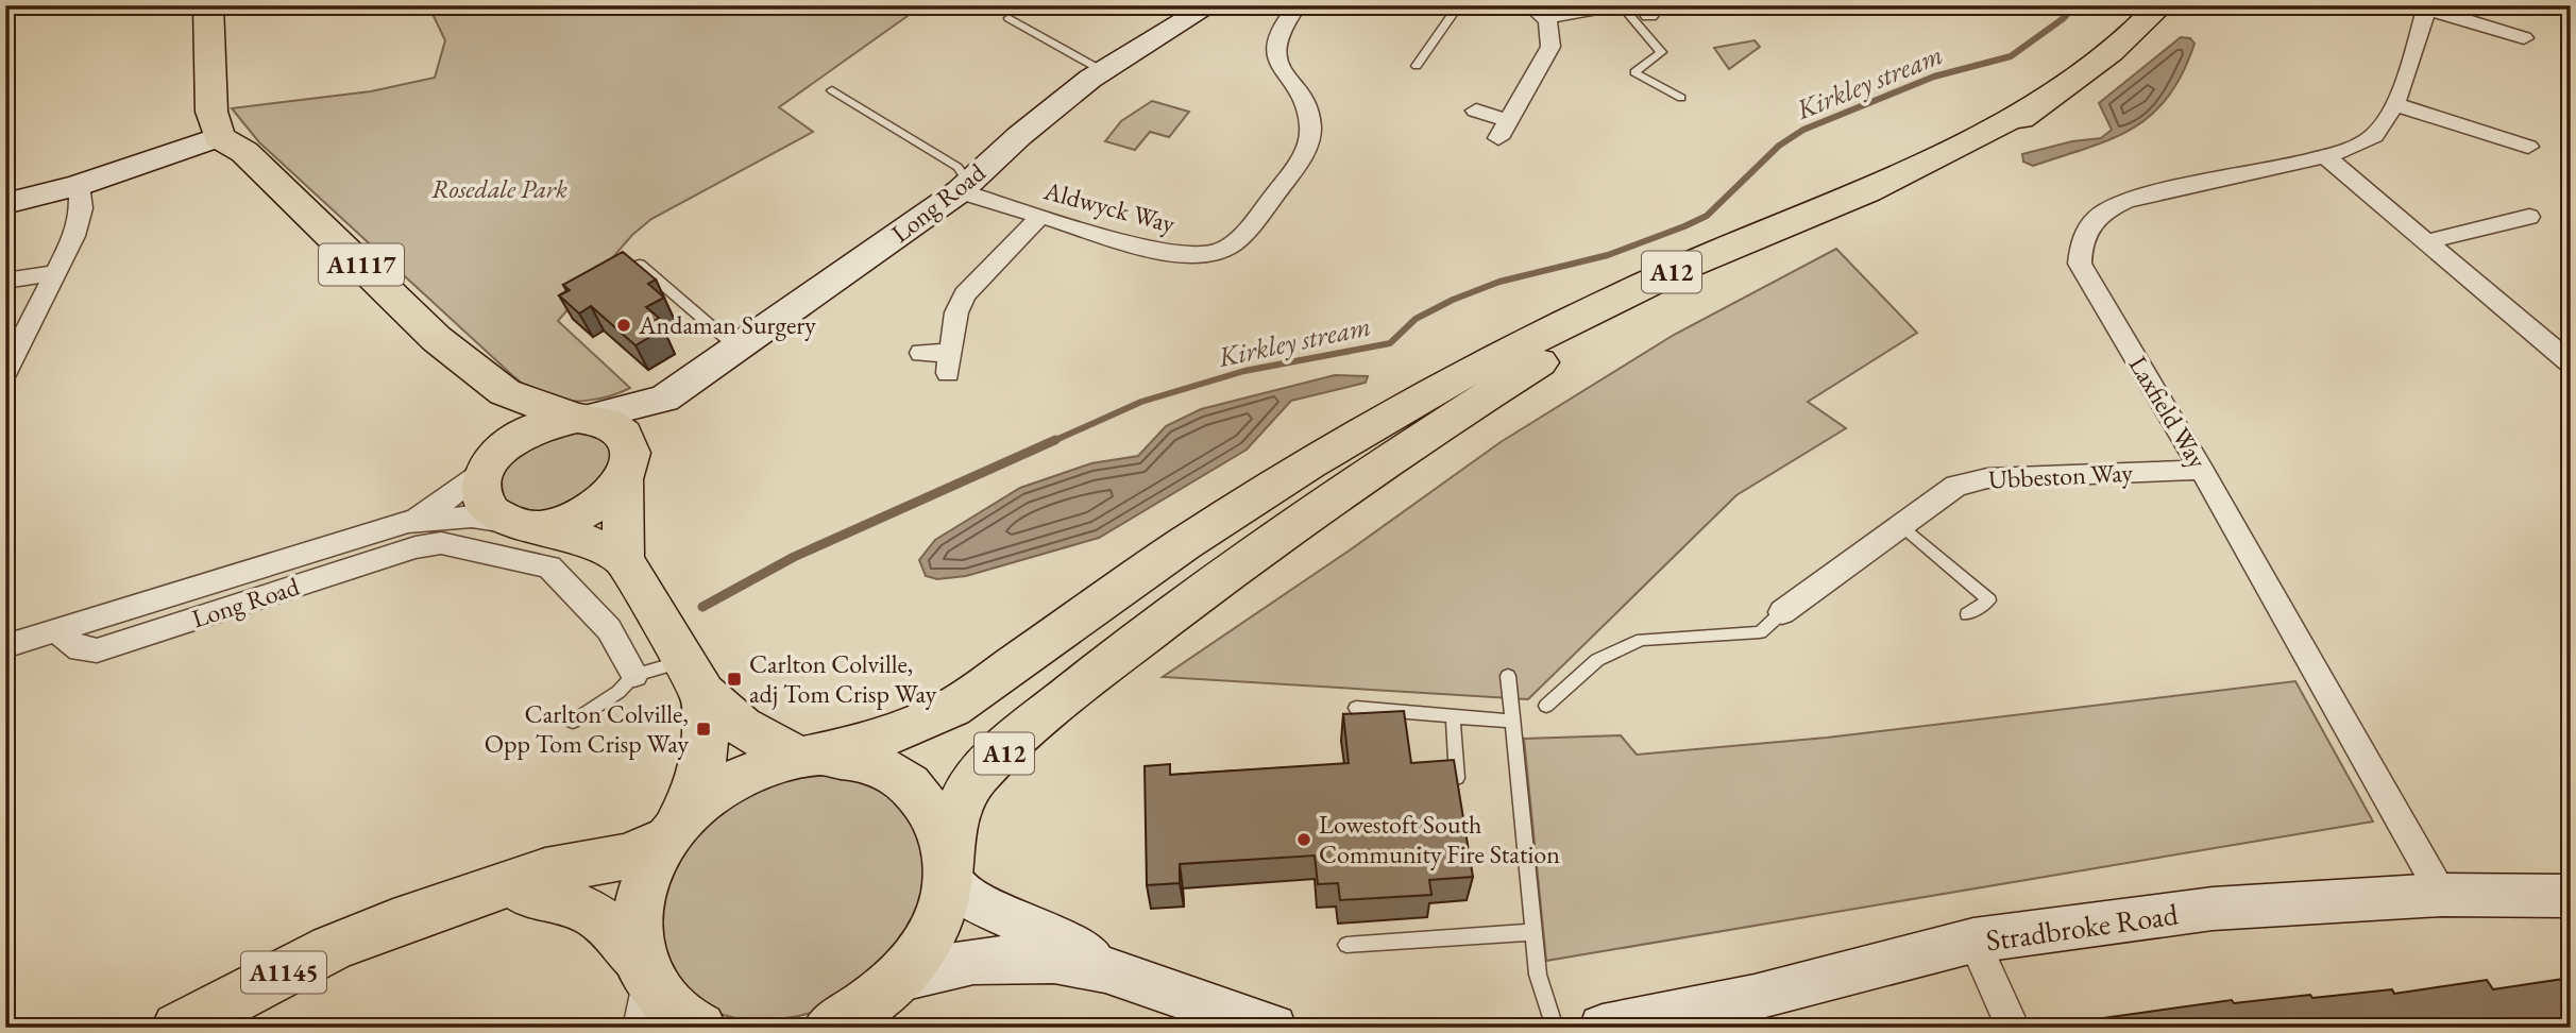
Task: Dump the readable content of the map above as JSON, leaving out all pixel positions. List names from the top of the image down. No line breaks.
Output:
{"streets":{"main road":["A1117","A12","A1145"],"street":["Long Road","Aldwyck Way","Laxfield Way","Ubbeston Way","Stradbroke Road"]},"crossings":[["Long Road","Aldwyck Way"],["Long Road","A1117"],["Laxfield Way","Ubbeston Way"],["Laxfield Way","Stradbroke Road"]],"water":["Kirkley stream"],"parks":["Rosedale Park"],"places":{"other":["Andaman Surgery","Lowestoft South Community Fire Station"],"transit":["Carlton Colville, adj Tom Crisp Way","Carlton Colville, Opp Tom Crisp Way"]}}
